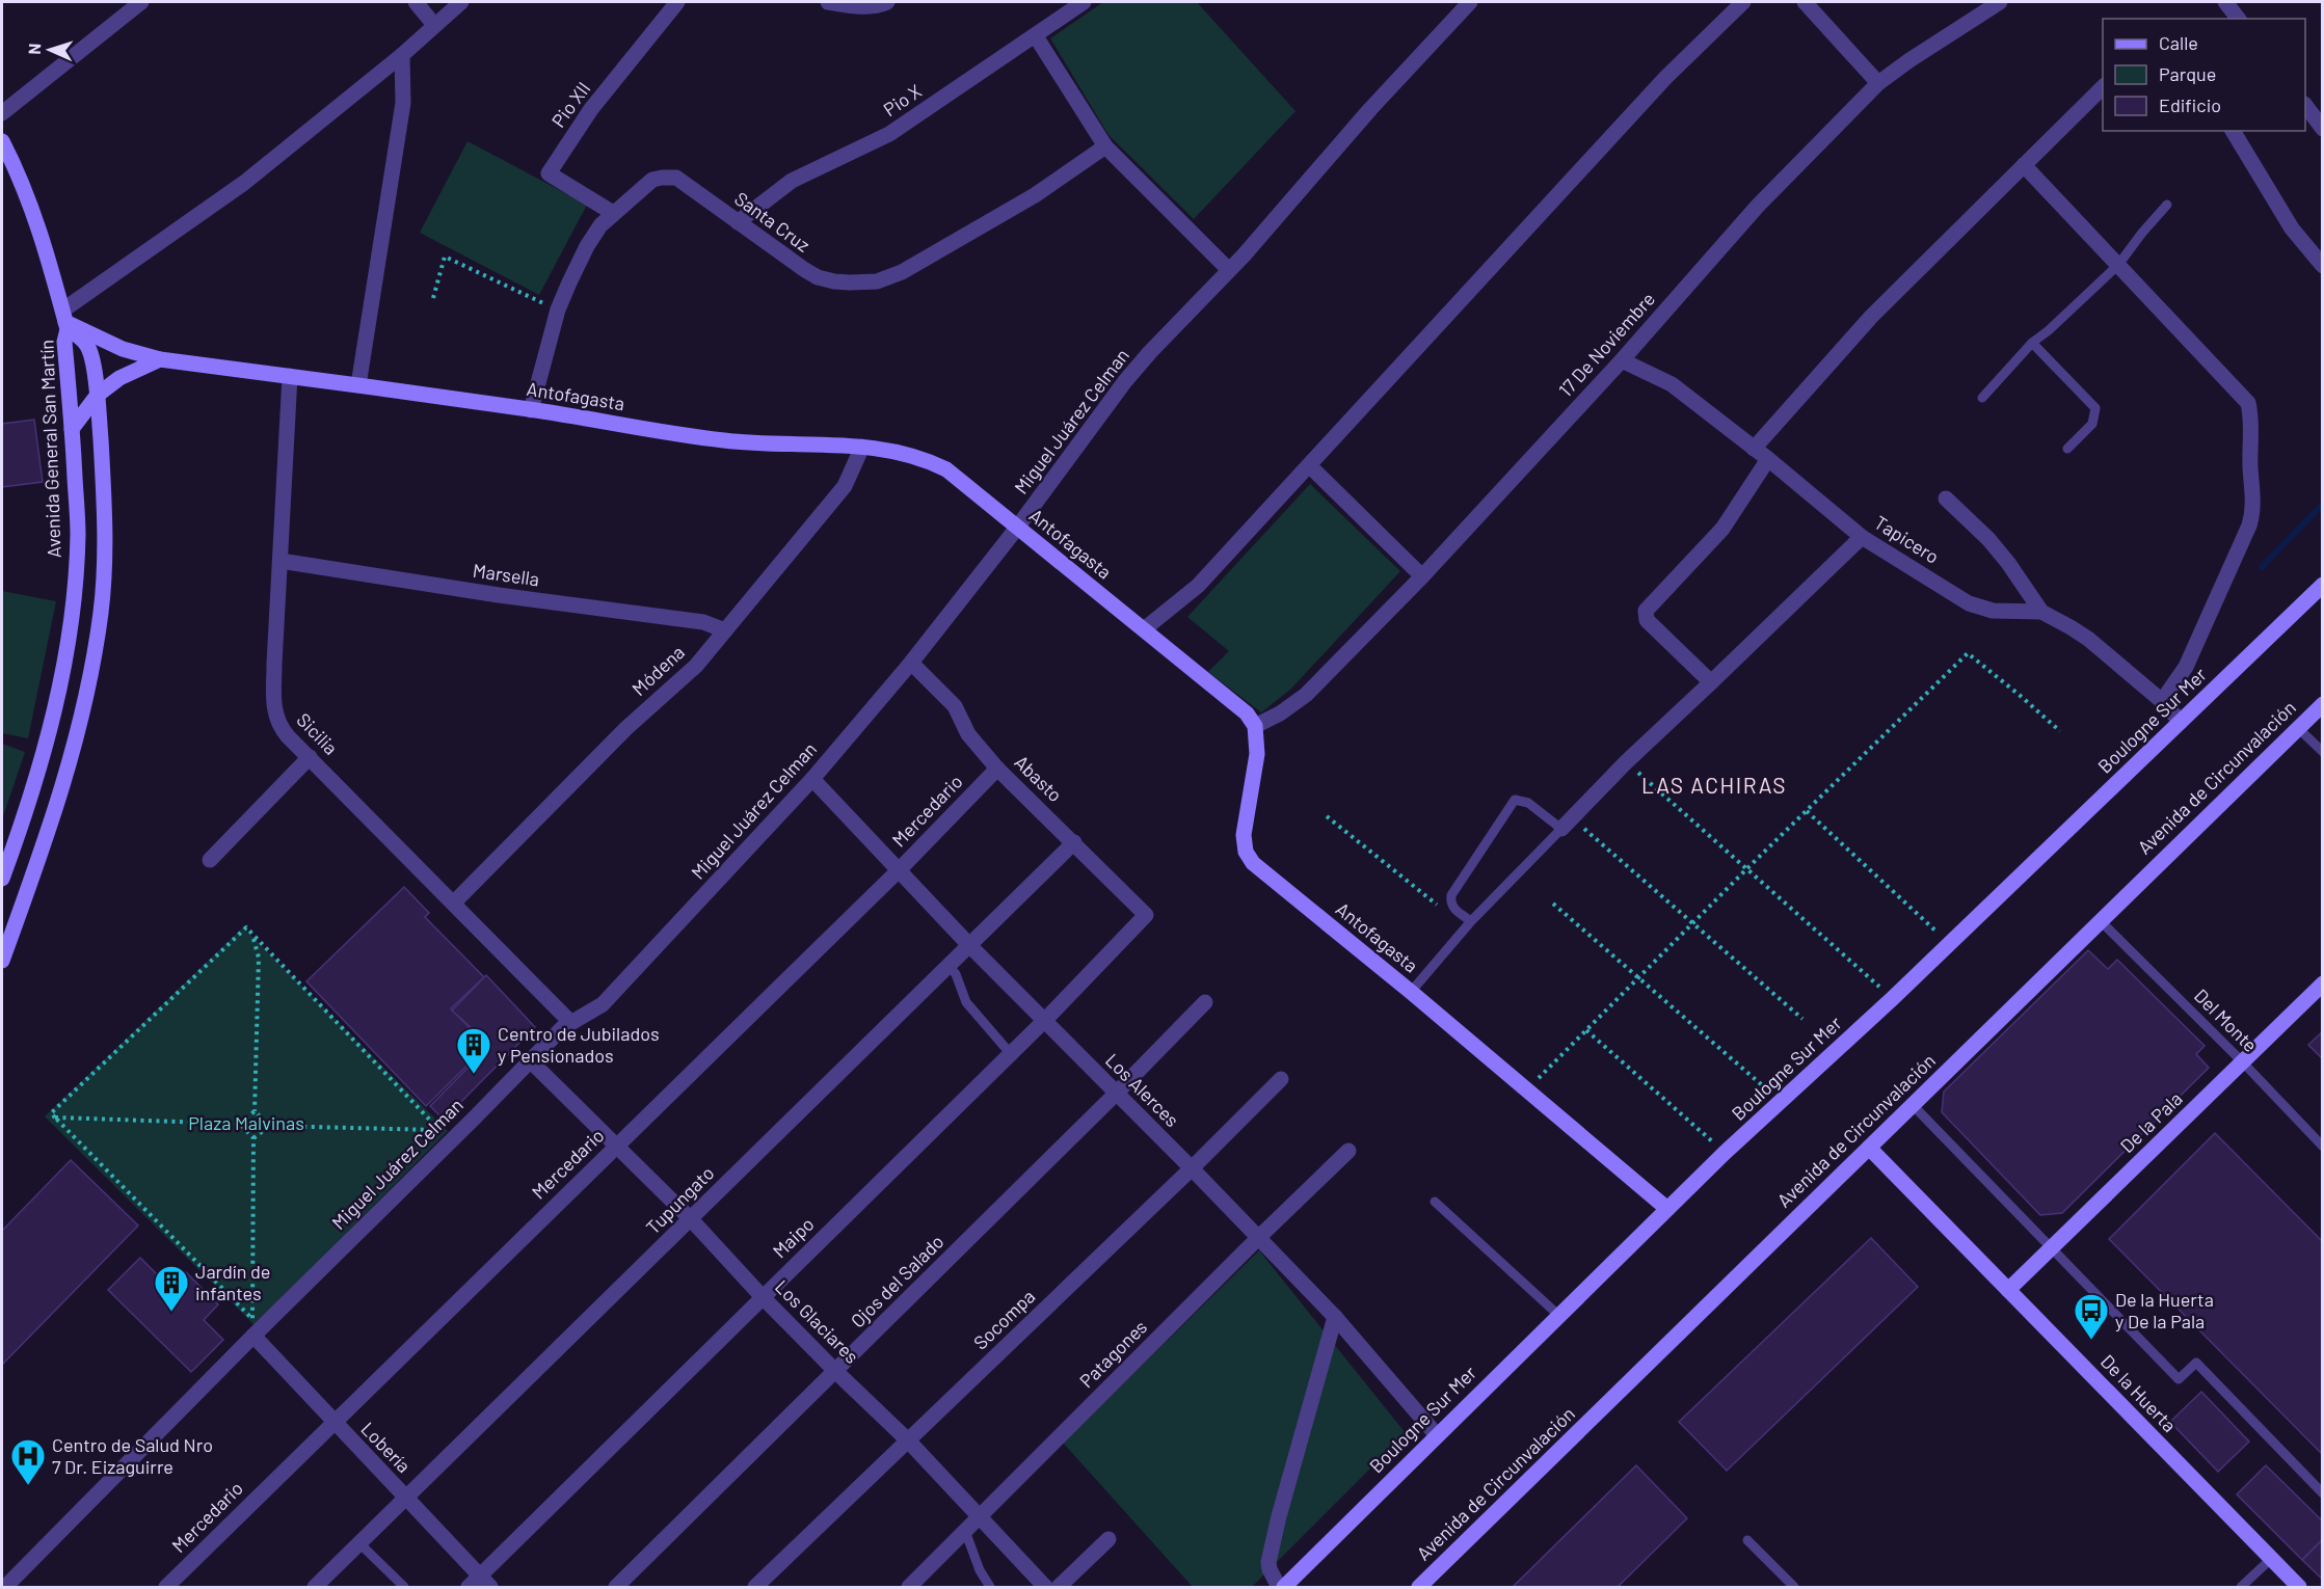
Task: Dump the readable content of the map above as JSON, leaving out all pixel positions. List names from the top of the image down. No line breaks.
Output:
{"streets":{"street":["Pio X","Pio XII","Santa Cruz","17 De Noviembre","Antofagasta","Miguel Juárez Celman","Avenida General San Martín","Tapicero","Marsella","Módena","Boulogne Sur Mer","Sicilia","Avenida de Circunvalación","Abasto","Mercedario","Los Alerces","De la Pala","Tupungato","Maipo","Ojos del Salado","Socompa","Los Glaciares","Patagones","De la Huerta","Lobería"],"lane":["Del Monte"]},"crossings":[["Pio X","Santa Cruz"],["Pio XII","Santa Cruz"],["Santa Cruz","Antofagasta"],["17 De Noviembre","Antofagasta"],["17 De Noviembre","Tapicero"],["Antofagasta","Miguel Juárez Celman"],["Antofagasta","Avenida General San Martín"],["Antofagasta","Módena"],["Antofagasta","Boulogne Sur Mer"],["Antofagasta","Sicilia"],["Miguel Juárez Celman","Sicilia"],["Miguel Juárez Celman","Abasto"],["Miguel Juárez Celman","Los Alerces"],["Miguel Juárez Celman","Los Glaciares"],["Miguel Juárez Celman","Lobería"],["Tapicero","Boulogne Sur Mer"],["Marsella","Módena"],["Marsella","Sicilia"],["Módena","Sicilia"],["Boulogne Sur Mer","Los Alerces"],["Avenida de Circunvalación","Del Monte"],["Avenida de Circunvalación","De la Huerta"],["Abasto","Mercedario"],["Abasto","Tupungato"],["Abasto","Maipo"],["Mercedario","Los Alerces"],["Mercedario","Los Glaciares"],["Mercedario","Lobería"],["Del Monte","De la Pala"],["Los Alerces","Tupungato"],["Los Alerces","Maipo"],["Los Alerces","Ojos del Salado"],["Los Alerces","Socompa"],["Los Alerces","Patagones"],["De la Pala","De la Huerta"],["Tupungato","Los Glaciares"],["Tupungato","Lobería"],["Maipo","Los Glaciares"],["Maipo","Lobería"],["Ojos del Salado","Los Glaciares"],["Socompa","Los Glaciares"],["Los Glaciares","Patagones"]],"districts":["LAS ACHIRAS"],"parks":["Plaza Malvinas"],"places":{"building":["Centro de Jubilados y Pensionados","Jardín de infantes"],"bus stop":["De la Huerta y De la Pala"],"hospital":["Centro de Salud Nro 7 Dr. Eizaguirre"]},"legend":["Calle","Parque","Edificio"],"north":"left"}
